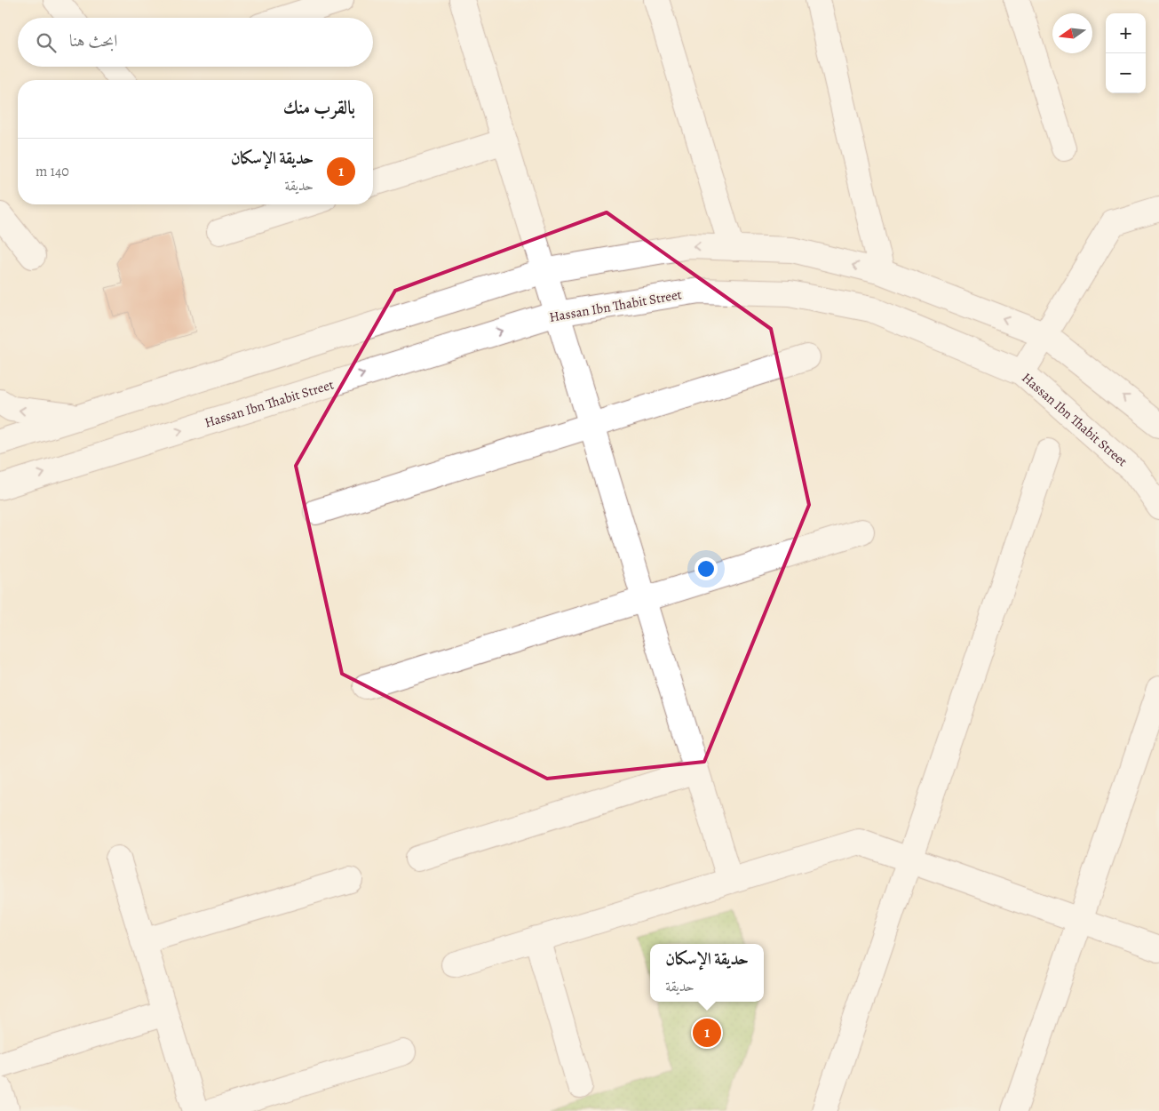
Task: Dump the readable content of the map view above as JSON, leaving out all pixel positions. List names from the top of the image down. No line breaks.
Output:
{"streets":{"street":["Hassan Ibn Thabit Street"]},"north":"left","page":{"map_buttons":["+","−"],"search":"ابحث هنا","heading":"بالقرب منك","list":[{"mark":"1","name":"حديقة الإسكان","note":"حديقة","value":"140 m"}],"popup":["حديقة الإسكان","حديقة"],"pins":"1"}}
